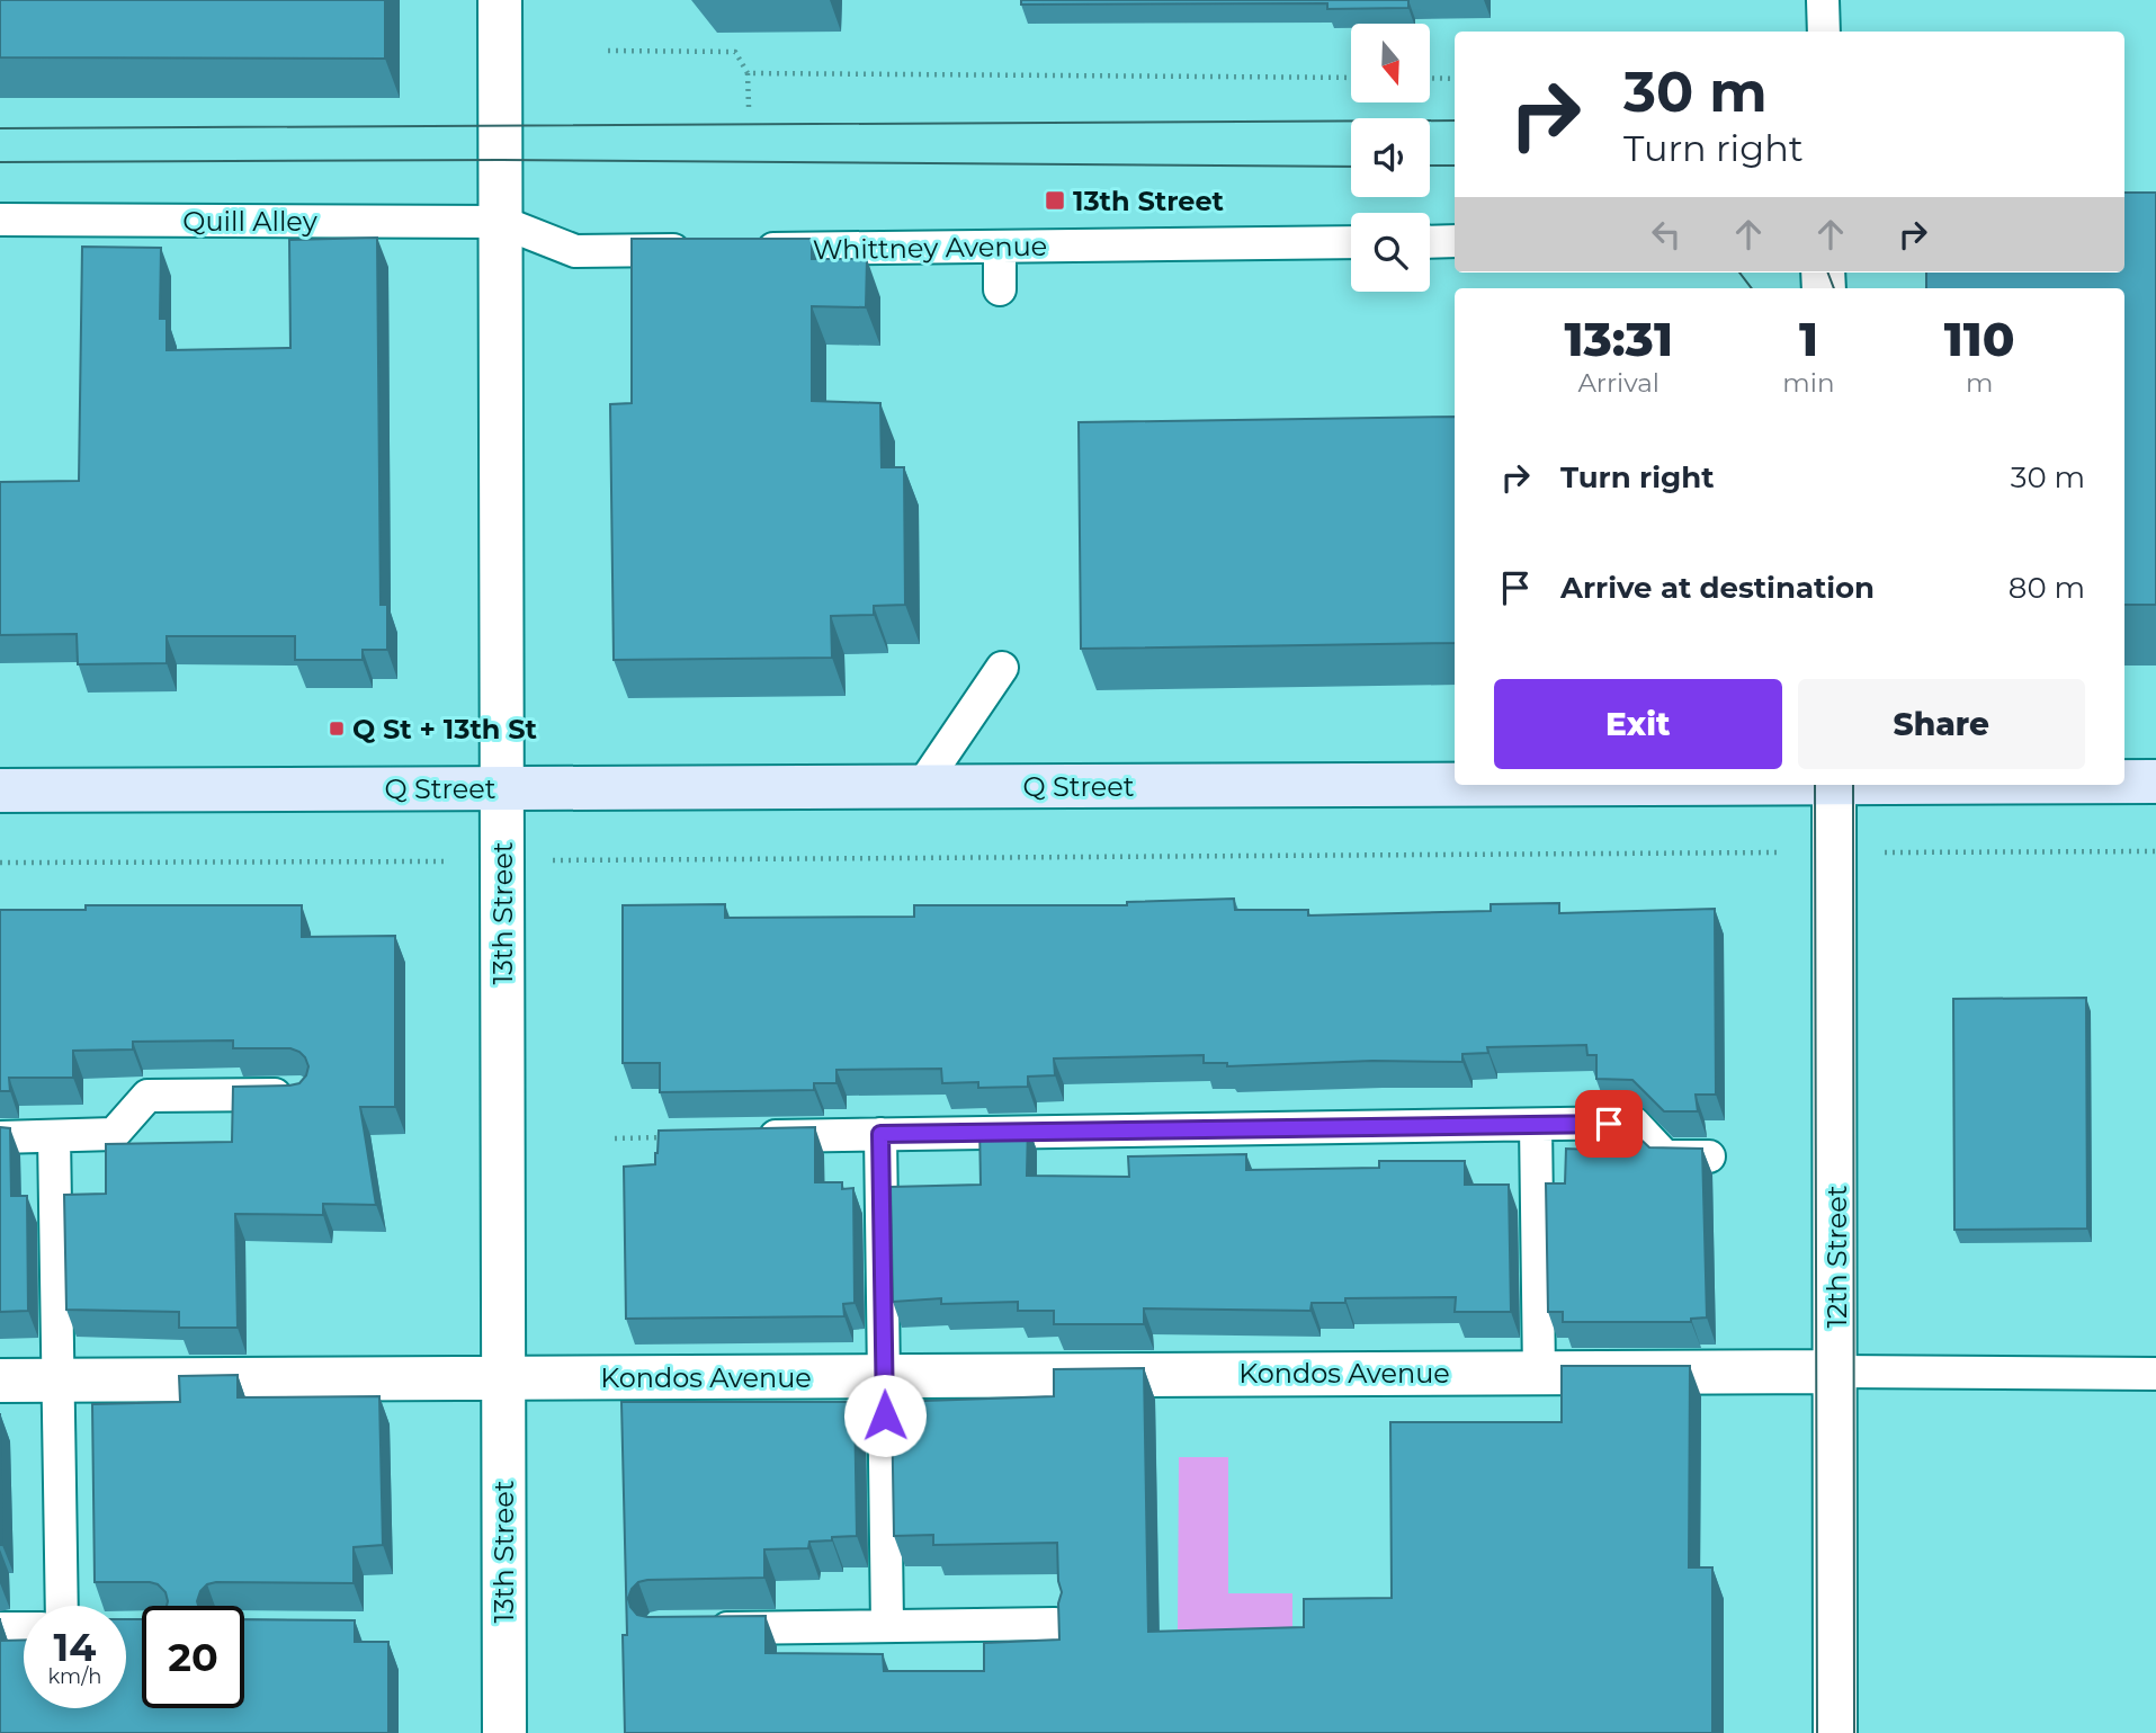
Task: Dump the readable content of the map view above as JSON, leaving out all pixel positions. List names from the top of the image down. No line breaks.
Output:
{"streets":{"main road":["Q Street"],"street":["13th Street","12th Street","Kondos Avenue"],"lane":["Quill Alley","Whittney Avenue"]},"crossings":[["Quill Alley","13th Street"],["Q Street","13th Street"],["13th Street","Kondos Avenue"],["12th Street","Kondos Avenue"]],"places":{"transit":["13th Street","Q St + 13th St"]},"north":"bottom","page":{"turn":["30 m","Turn right"],"eta":["13:31","Arrival","1","min","110","m"],"list":[{"name":"Turn right","value":"30 m"},{"name":"Arrive at destination","value":"80 m"}],"buttons":["Exit","Share"],"speed":"14 km/h","limit":"20"}}
